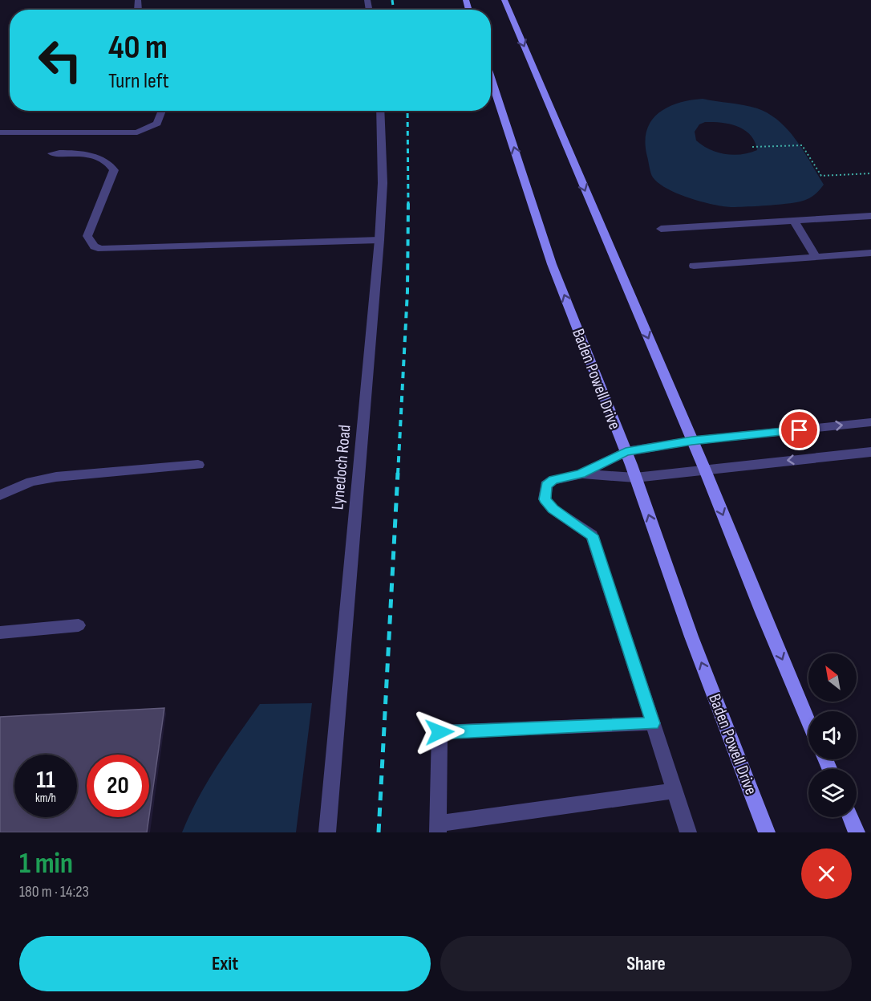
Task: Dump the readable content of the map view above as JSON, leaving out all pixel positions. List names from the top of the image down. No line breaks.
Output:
{"streets":{"main road":["Baden Powell Drive"],"street":["Lynedoch Road"]},"north":"top left","page":{"turn":["40 m","Turn left"],"speed":"11 km/h","limit":"20","heading":["1 min","180 m · 14:23"],"buttons":["Exit","Share"]}}
